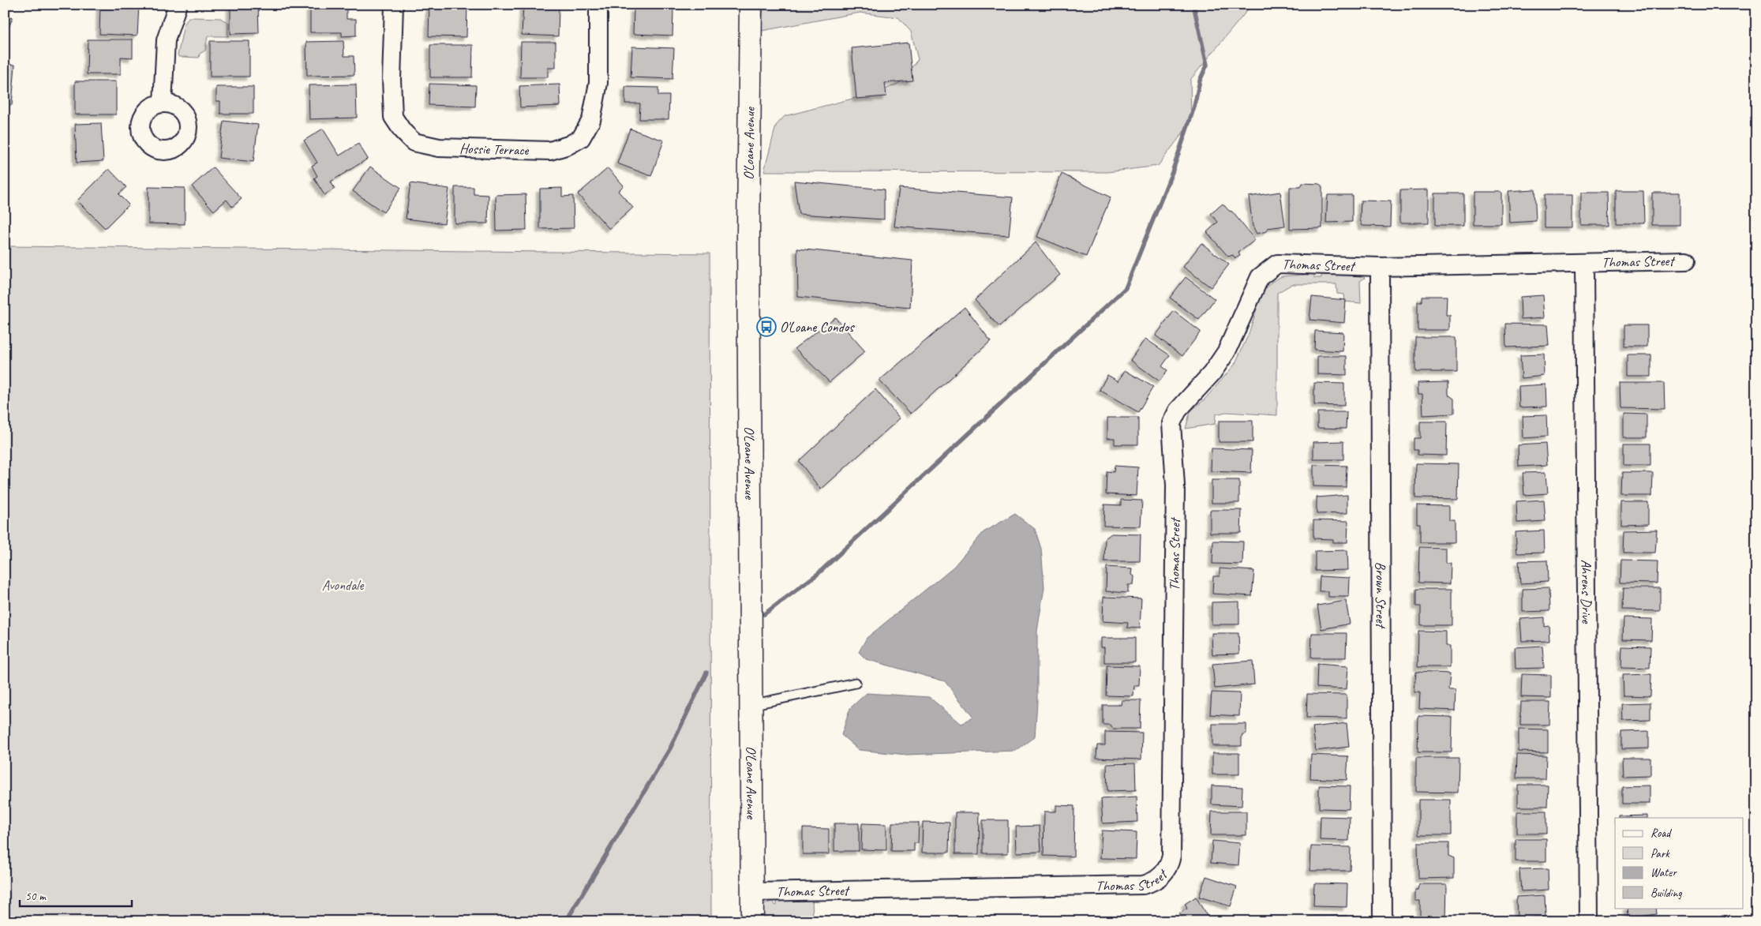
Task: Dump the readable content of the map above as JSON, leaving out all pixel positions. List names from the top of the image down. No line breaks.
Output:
{"streets":{"street":["O'Loane Avenue","Hossie Terrace","Thomas Street","Ahrens Drive","Brown Street"]},"crossings":[["O'Loane Avenue","Thomas Street"],["Thomas Street","Ahrens Drive"],["Thomas Street","Brown Street"]],"parks":["Avondale"],"places":{"bus stop":["O'Loane Condos"]},"legend":["Road","Park","Water","Building"],"scale_bar":"50 m"}
